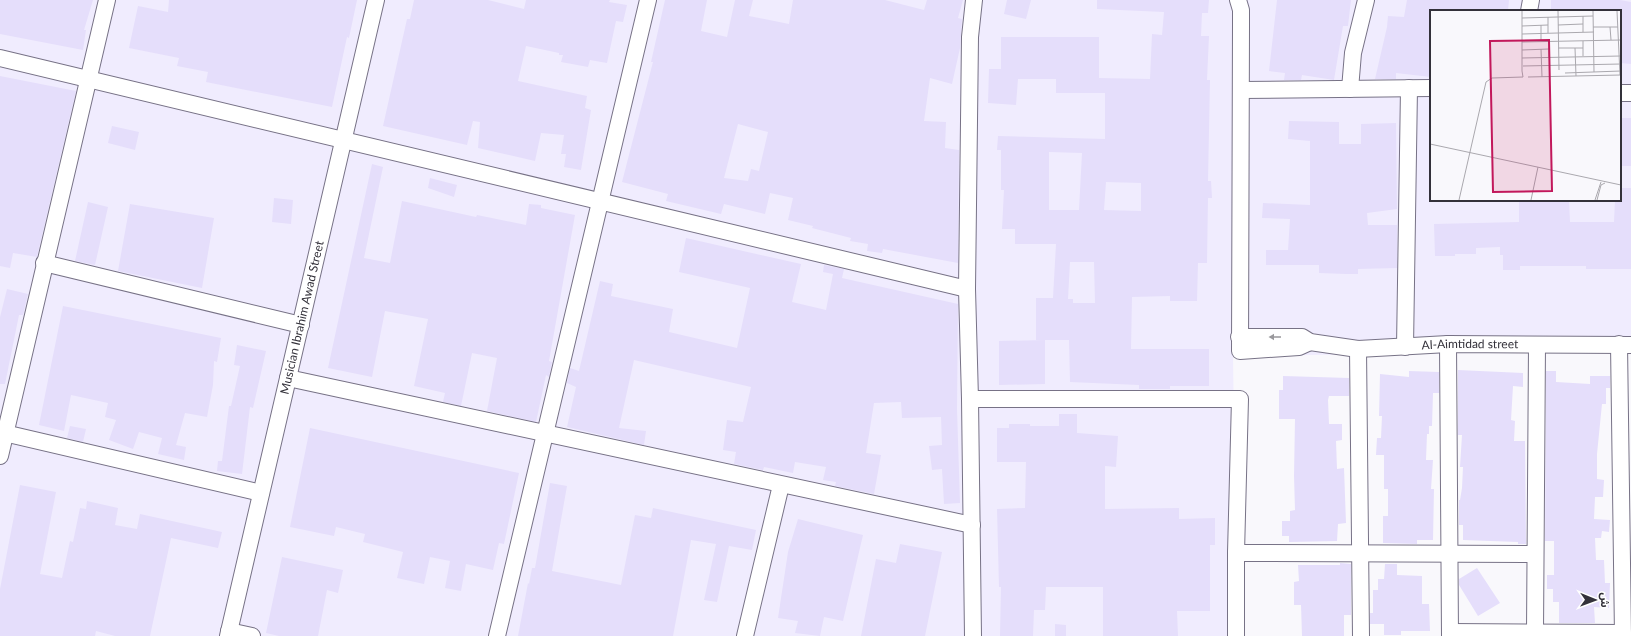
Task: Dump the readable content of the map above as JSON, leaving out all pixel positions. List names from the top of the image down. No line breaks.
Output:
{"streets":{"street":["Musician Ibrahim Awad Street","Al-Aimtidad street"]},"north":"right"}
